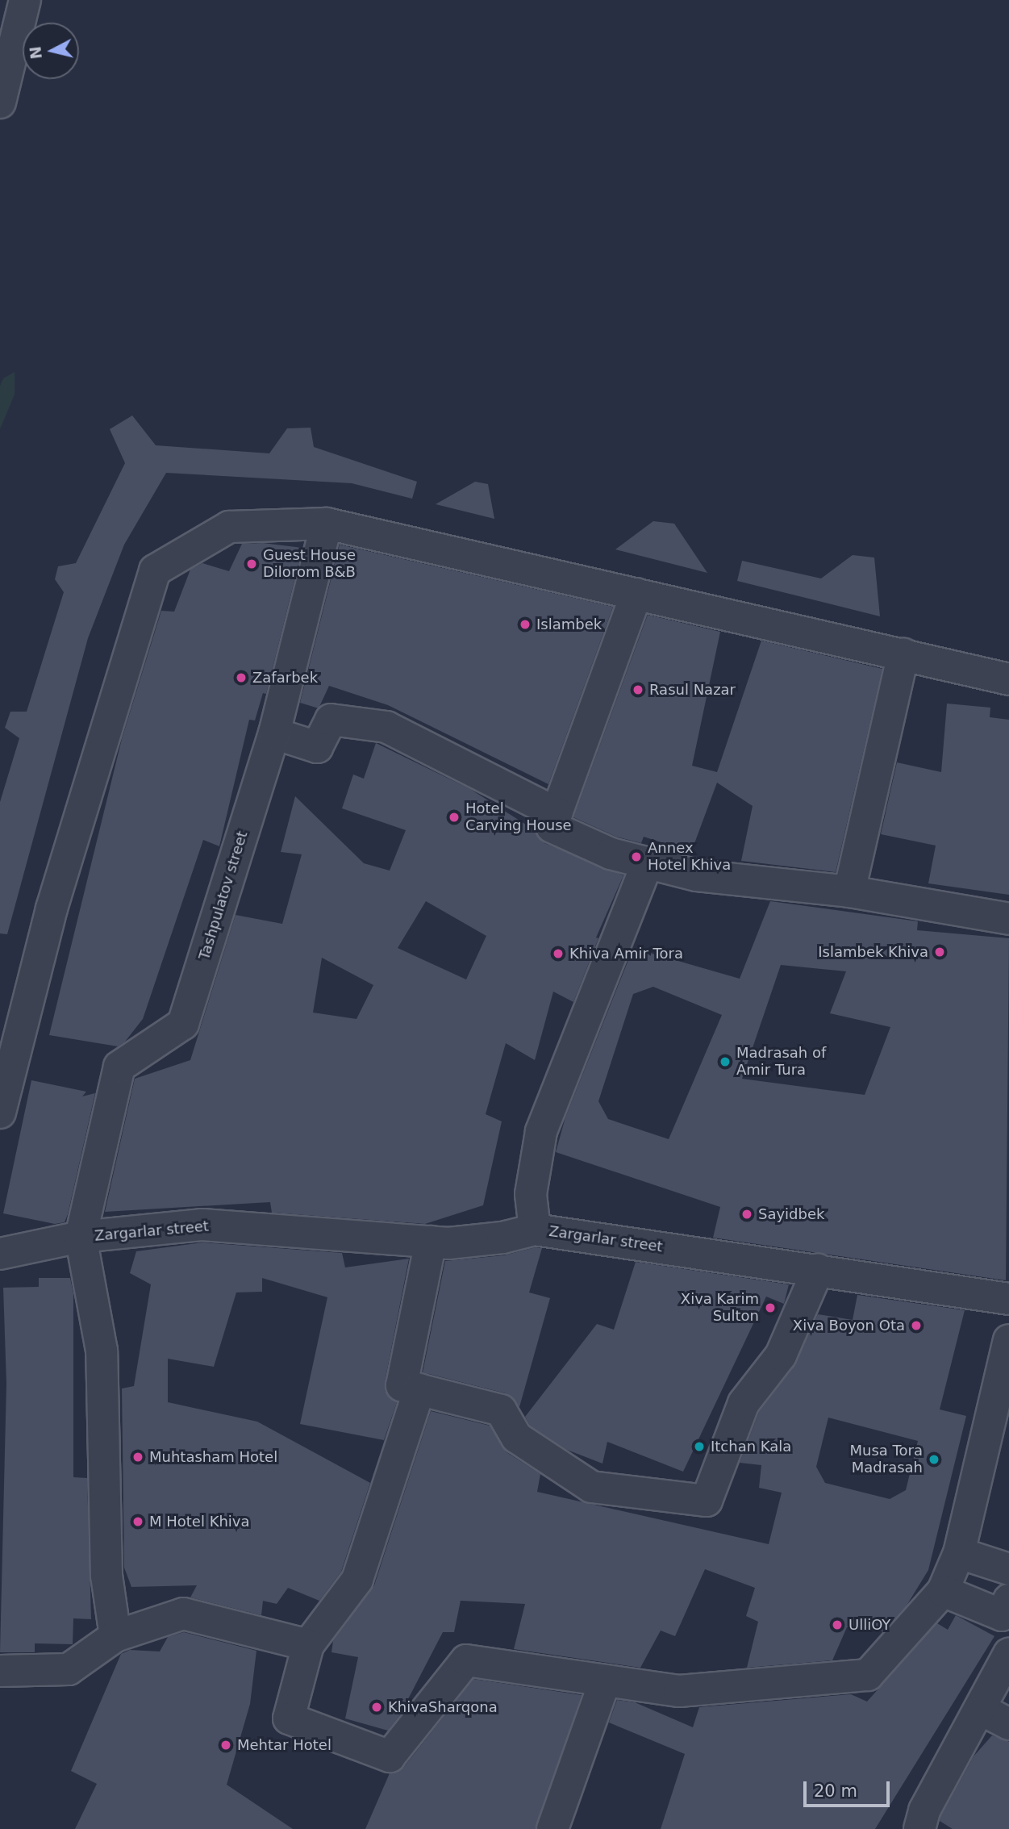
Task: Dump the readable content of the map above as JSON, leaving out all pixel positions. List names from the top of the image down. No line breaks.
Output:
{"streets":{"street":["Tashpulatov street","Zargarlar street"]},"crossings":[["Tashpulatov street","Zargarlar street"]],"places":["Guest House Dilorom B&B","Islambek","Zafarbek","Rasul Nazar","Hotel Carving House","Annex Hotel Khiva","Islambek Khiva","Khiva Amir Tora","Madrasah of Amir Tura","Sayidbek","Xiva Karim Sulton","Xiva Boyon Ota","Itchan Kala","Muhtasham Hotel","Musa Tora Madrasah","M Hotel Khiva","UlliOY","KhivaSharqona","Mehtar Hotel"],"scale_bar":"20 m","north":"left"}
